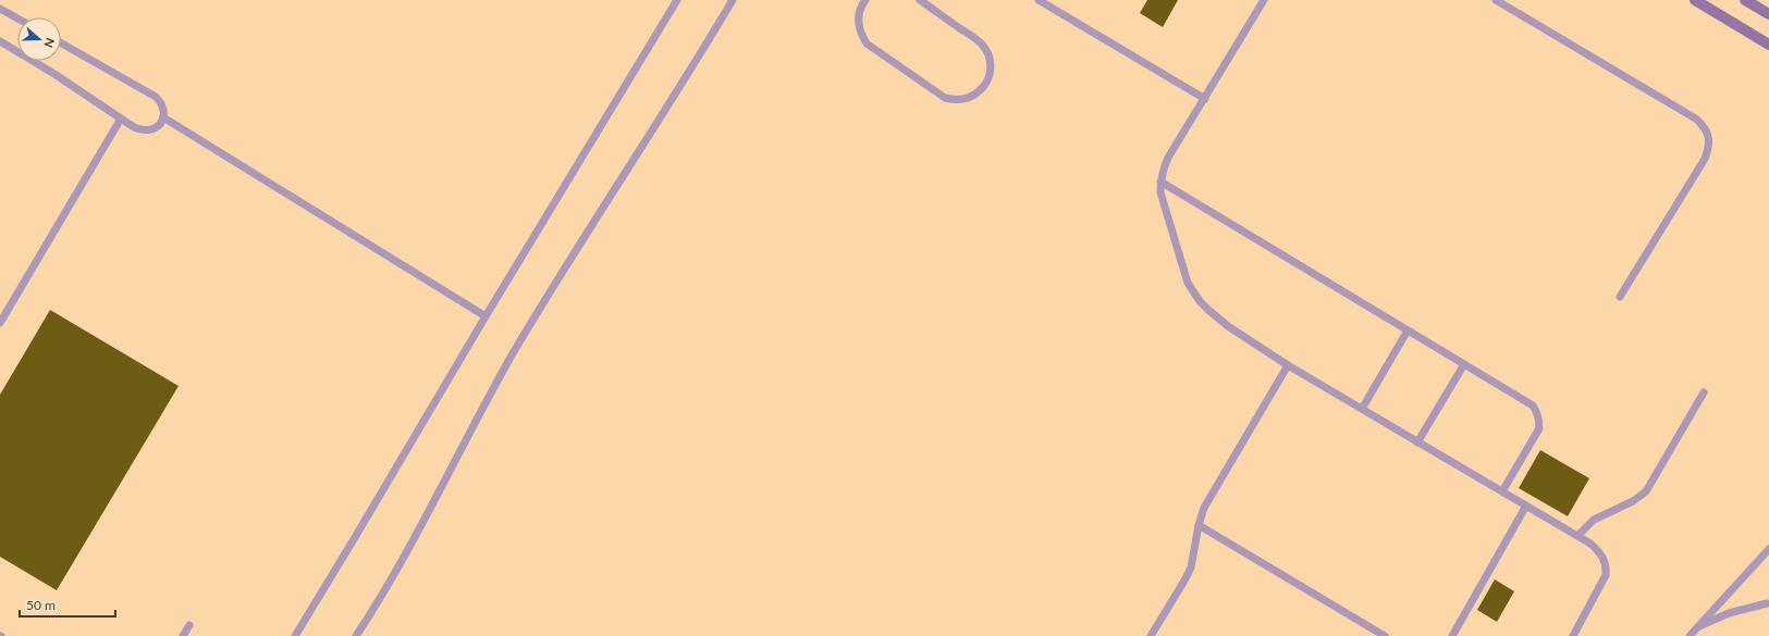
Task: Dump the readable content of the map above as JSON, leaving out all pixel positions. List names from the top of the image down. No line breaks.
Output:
{"scale_bar":"50 m","north":"right"}
